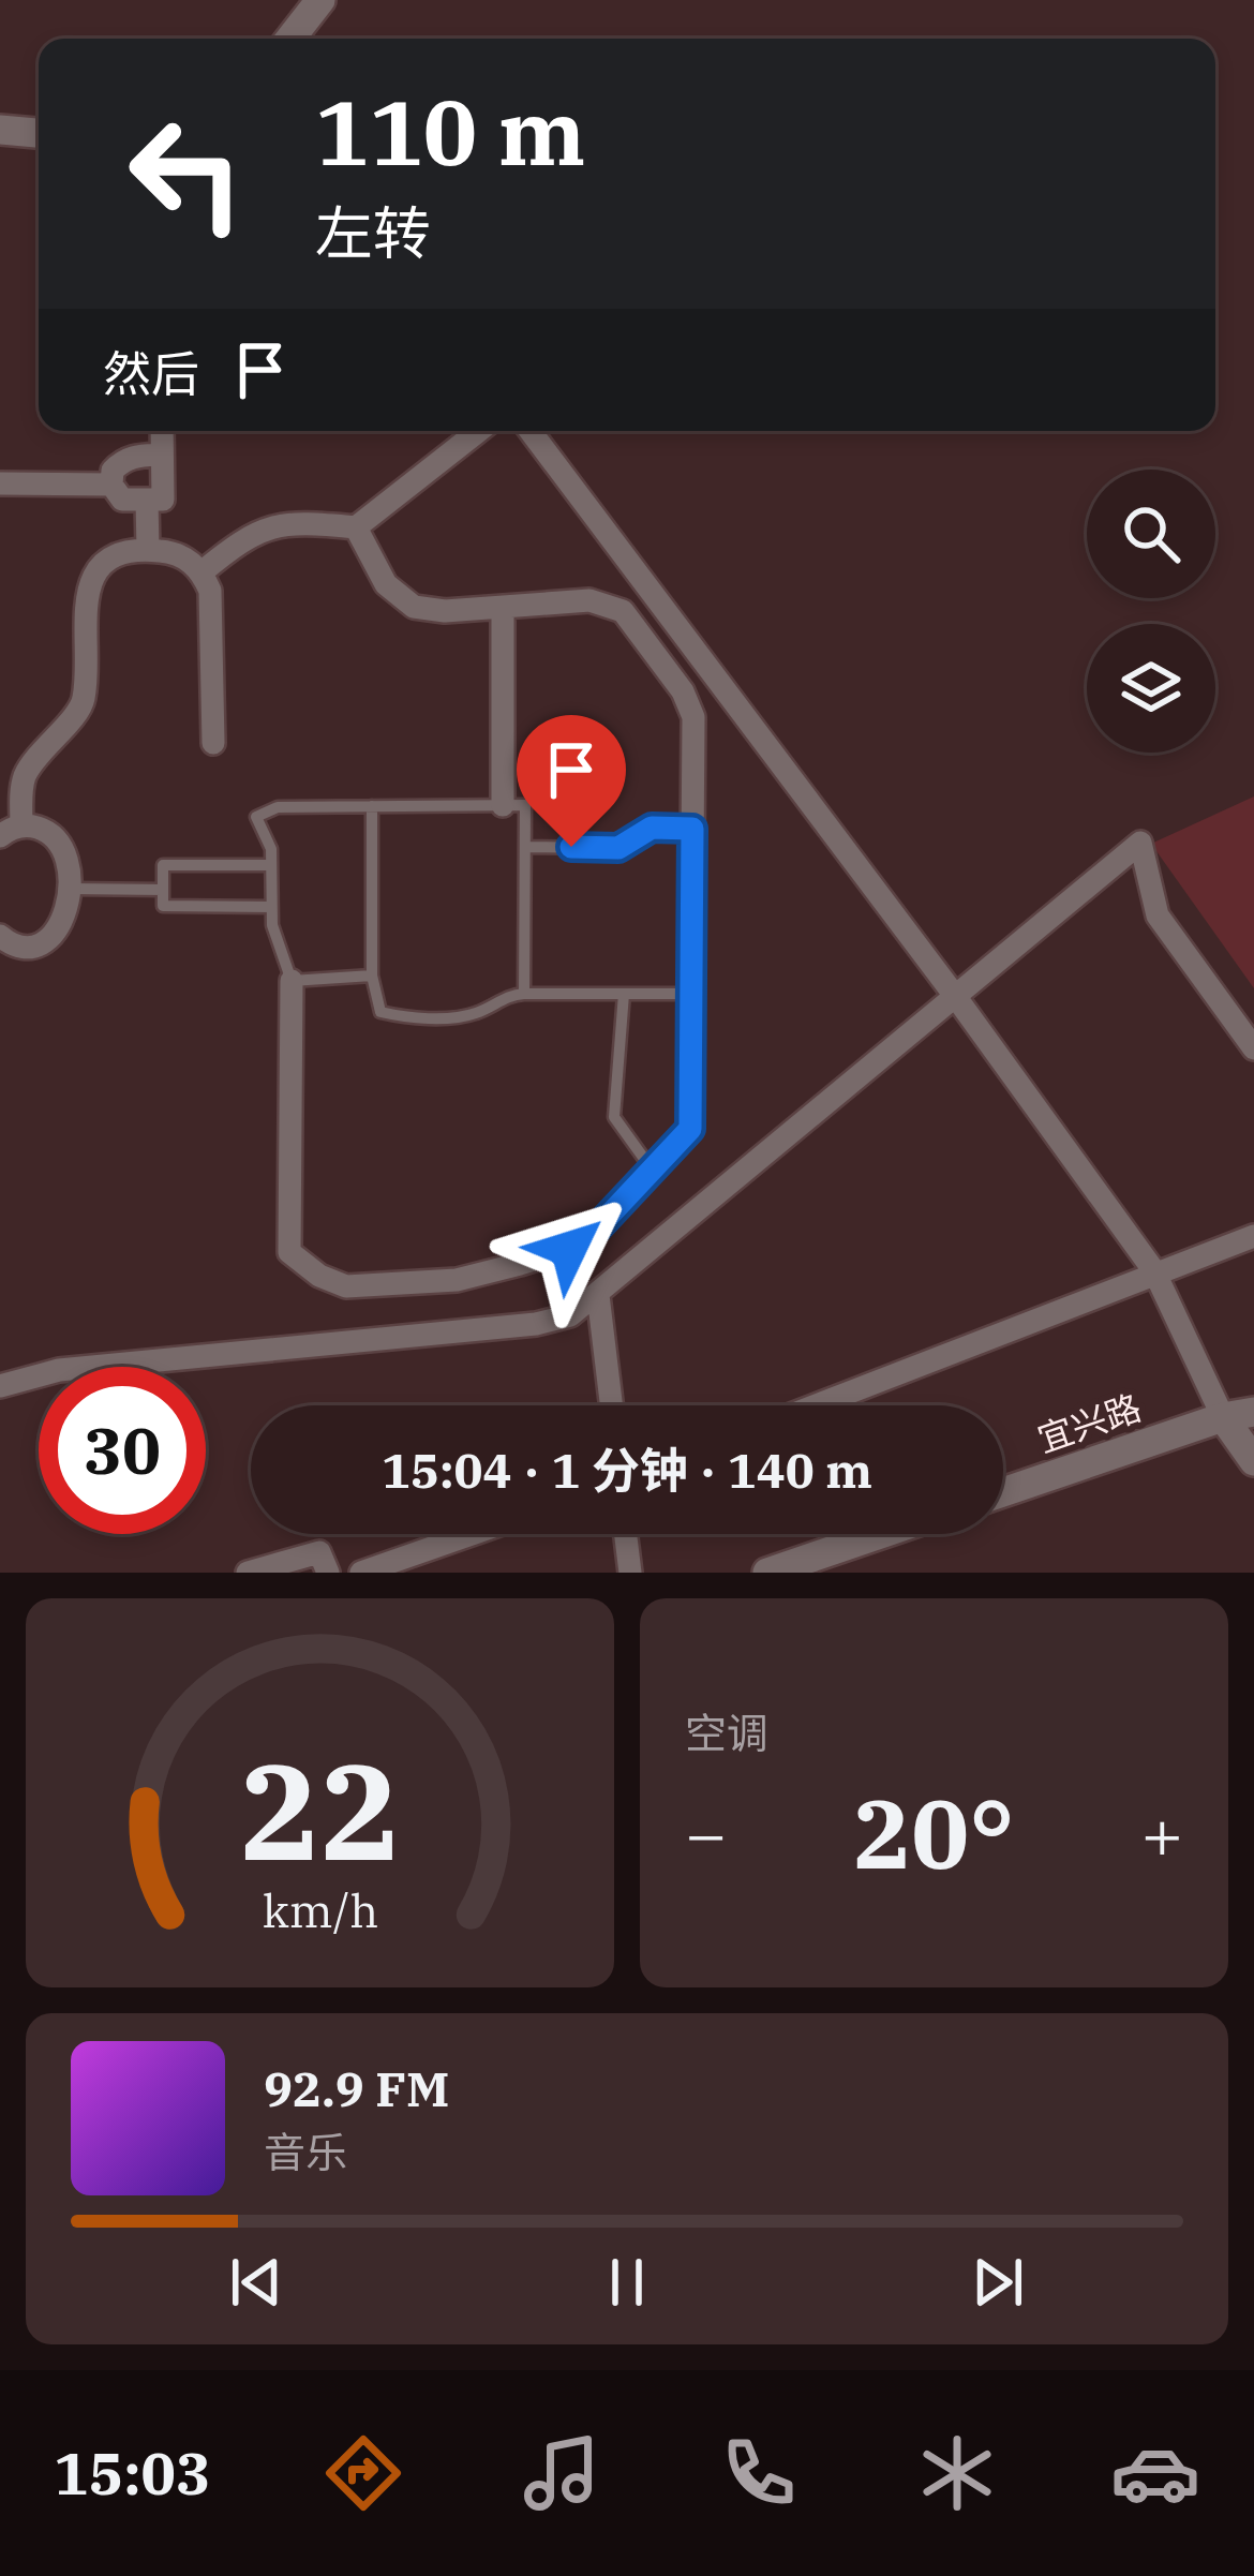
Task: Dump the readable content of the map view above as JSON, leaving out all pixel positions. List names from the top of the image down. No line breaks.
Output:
{"streets":{"street":["宜兴路"]},"page":{"turn":["110 m","左转"],"then":"然后","limit":"30","trip":"15:04 · 1 分钟 · 140 m","tile":"空调","heat":["−","20°","+"],"song":["92.9 FM","音乐"],"tabs":"15:03","gauge":["22","km/h"]}}
